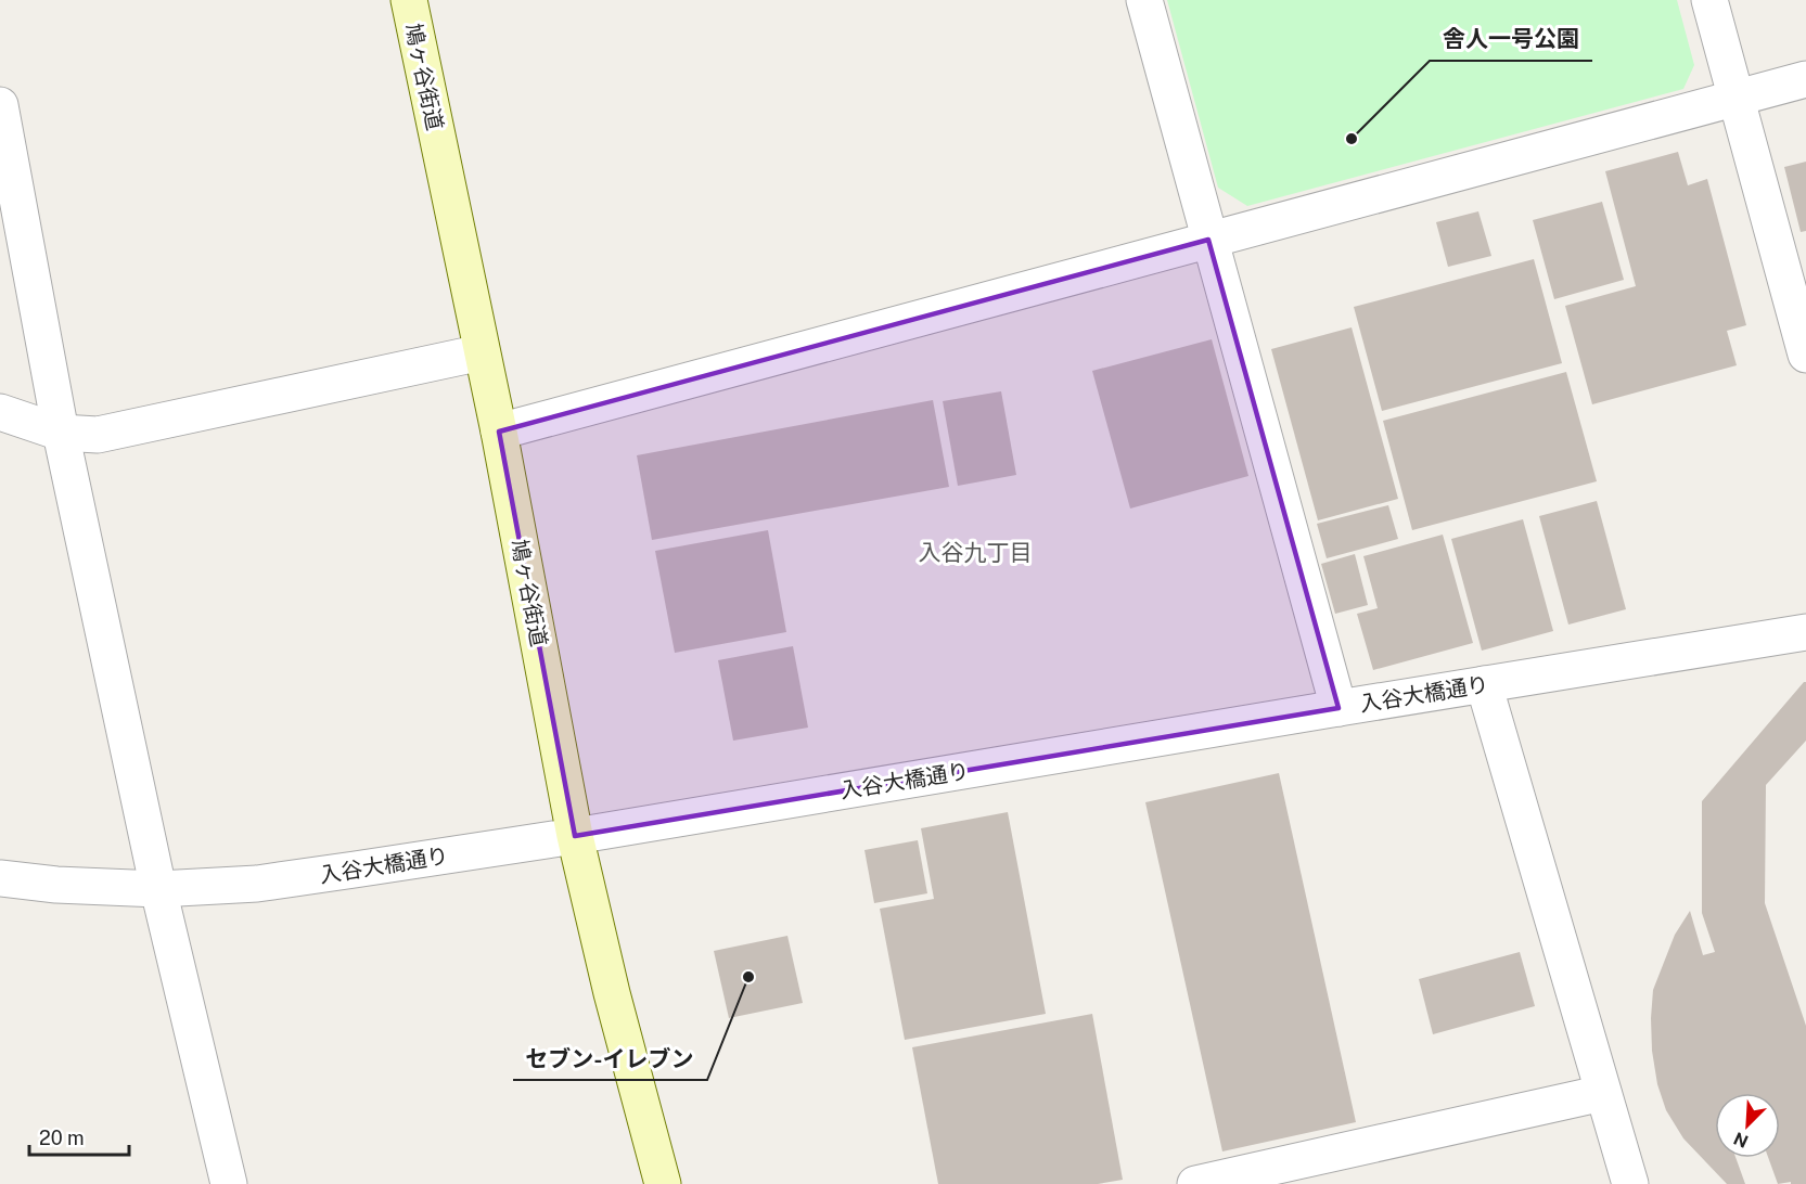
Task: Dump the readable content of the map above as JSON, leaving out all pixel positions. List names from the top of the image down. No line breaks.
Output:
{"streets":{"main road":["鳩ヶ谷街道"],"street":["入谷大橋通り"]},"crossings":[["鳩ヶ谷街道","入谷大橋通り"]],"districts":["入谷九丁目"],"places":["舎人一号公園","セブン-イレブン"],"scale_bar":"20 m","north":"bottom left"}
